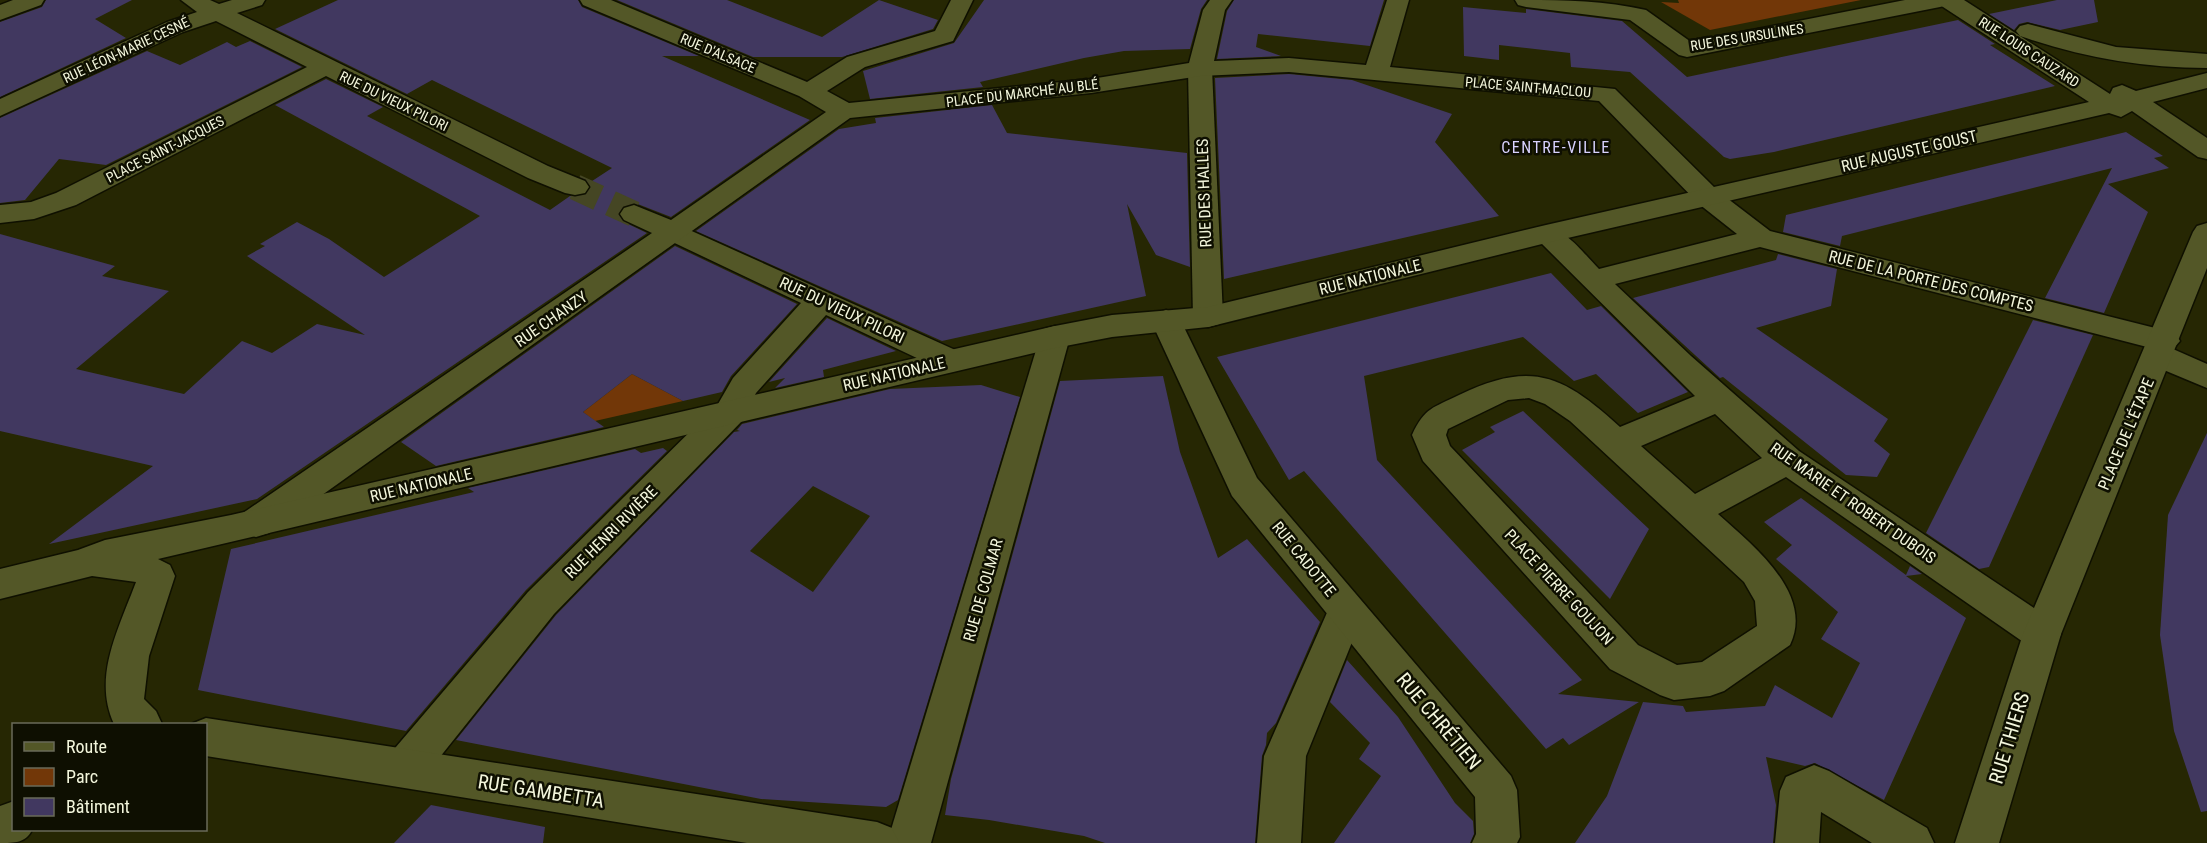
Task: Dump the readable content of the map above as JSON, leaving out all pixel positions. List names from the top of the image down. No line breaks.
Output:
{"streets":{"street":["RUE DES URSULINES","RUE LÉON-MARIE CESNÉ","RUE LOUIS CAUZARD","RUE D'ALSACE","PLACE SAINT-MACLOU","PLACE DU MARCHÉ AU BLÉ","RUE DU VIEUX PILORI","PLACE SAINT-JACQUES","RUE AUGUSTE GOUST","RUE DES HALLES","RUE NATIONALE","RUE DE LA PORTE DES COMPTES","RUE CHANZY","PLACE DE L'ÉTAPE","RUE MARIE ET ROBERT DUBOIS","RUE HENRI RIVIÈRE","RUE CADOTTE","PLACE PIERRE GOUJON","RUE DE COLMAR","RUE CHRÉTIEN","RUE THIERS","RUE GAMBETTA"]},"crossings":[["RUE LÉON-MARIE CESNÉ","RUE DU VIEUX PILORI"],["RUE LOUIS CAUZARD","RUE AUGUSTE GOUST"],["RUE D'ALSACE","PLACE DU MARCHÉ AU BLÉ"],["RUE D'ALSACE","RUE CHANZY"],["PLACE SAINT-MACLOU","PLACE DU MARCHÉ AU BLÉ"],["PLACE SAINT-MACLOU","RUE AUGUSTE GOUST"],["PLACE SAINT-MACLOU","RUE NATIONALE"],["PLACE SAINT-MACLOU","RUE DE LA PORTE DES COMPTES"],["PLACE DU MARCHÉ AU BLÉ","RUE DES HALLES"],["PLACE DU MARCHÉ AU BLÉ","RUE CHANZY"],["RUE DU VIEUX PILORI","PLACE SAINT-JACQUES"],["RUE DU VIEUX PILORI","RUE NATIONALE"],["RUE DU VIEUX PILORI","RUE CHANZY"],["RUE DU VIEUX PILORI","RUE HENRI RIVIÈRE"],["RUE AUGUSTE GOUST","RUE NATIONALE"],["RUE AUGUSTE GOUST","RUE DE LA PORTE DES COMPTES"],["RUE DES HALLES","RUE NATIONALE"],["RUE NATIONALE","RUE DE LA PORTE DES COMPTES"],["RUE NATIONALE","RUE CHANZY"],["RUE NATIONALE","RUE MARIE ET ROBERT DUBOIS"],["RUE NATIONALE","RUE HENRI RIVIÈRE"],["RUE NATIONALE","RUE CADOTTE"],["RUE NATIONALE","RUE DE COLMAR"],["RUE DE LA PORTE DES COMPTES","PLACE DE L'ÉTAPE"],["PLACE DE L'ÉTAPE","RUE MARIE ET ROBERT DUBOIS"],["PLACE DE L'ÉTAPE","RUE THIERS"],["RUE MARIE ET ROBERT DUBOIS","RUE THIERS"],["RUE HENRI RIVIÈRE","RUE GAMBETTA"],["RUE CADOTTE","RUE CHRÉTIEN"]],"districts":["CENTRE-VILLE"],"legend":["Route","Parc","Bâtiment"]}
